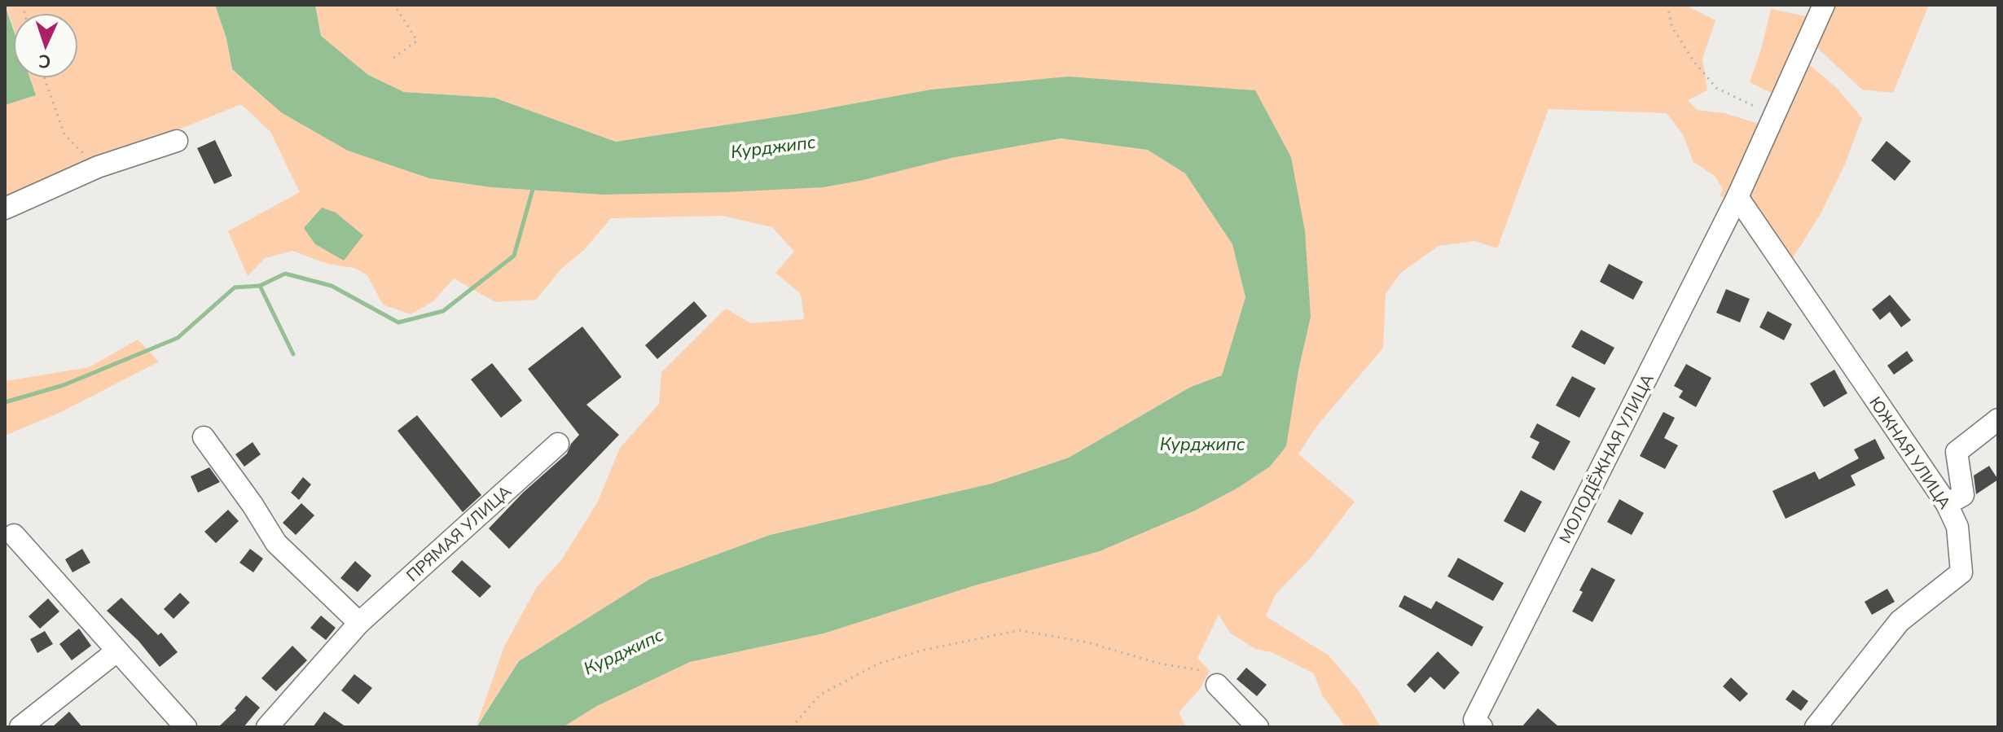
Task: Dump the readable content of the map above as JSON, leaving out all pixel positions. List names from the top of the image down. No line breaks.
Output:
{"streets":{"street":["ЮЖНАЯ УЛИЦА","МОЛОДЁЖНАЯ УЛИЦА","ПРЯМАЯ УЛИЦА"]},"crossings":[["ЮЖНАЯ УЛИЦА","МОЛОДЁЖНАЯ УЛИЦА"]],"water":["Курджипс"],"north":"bottom"}
